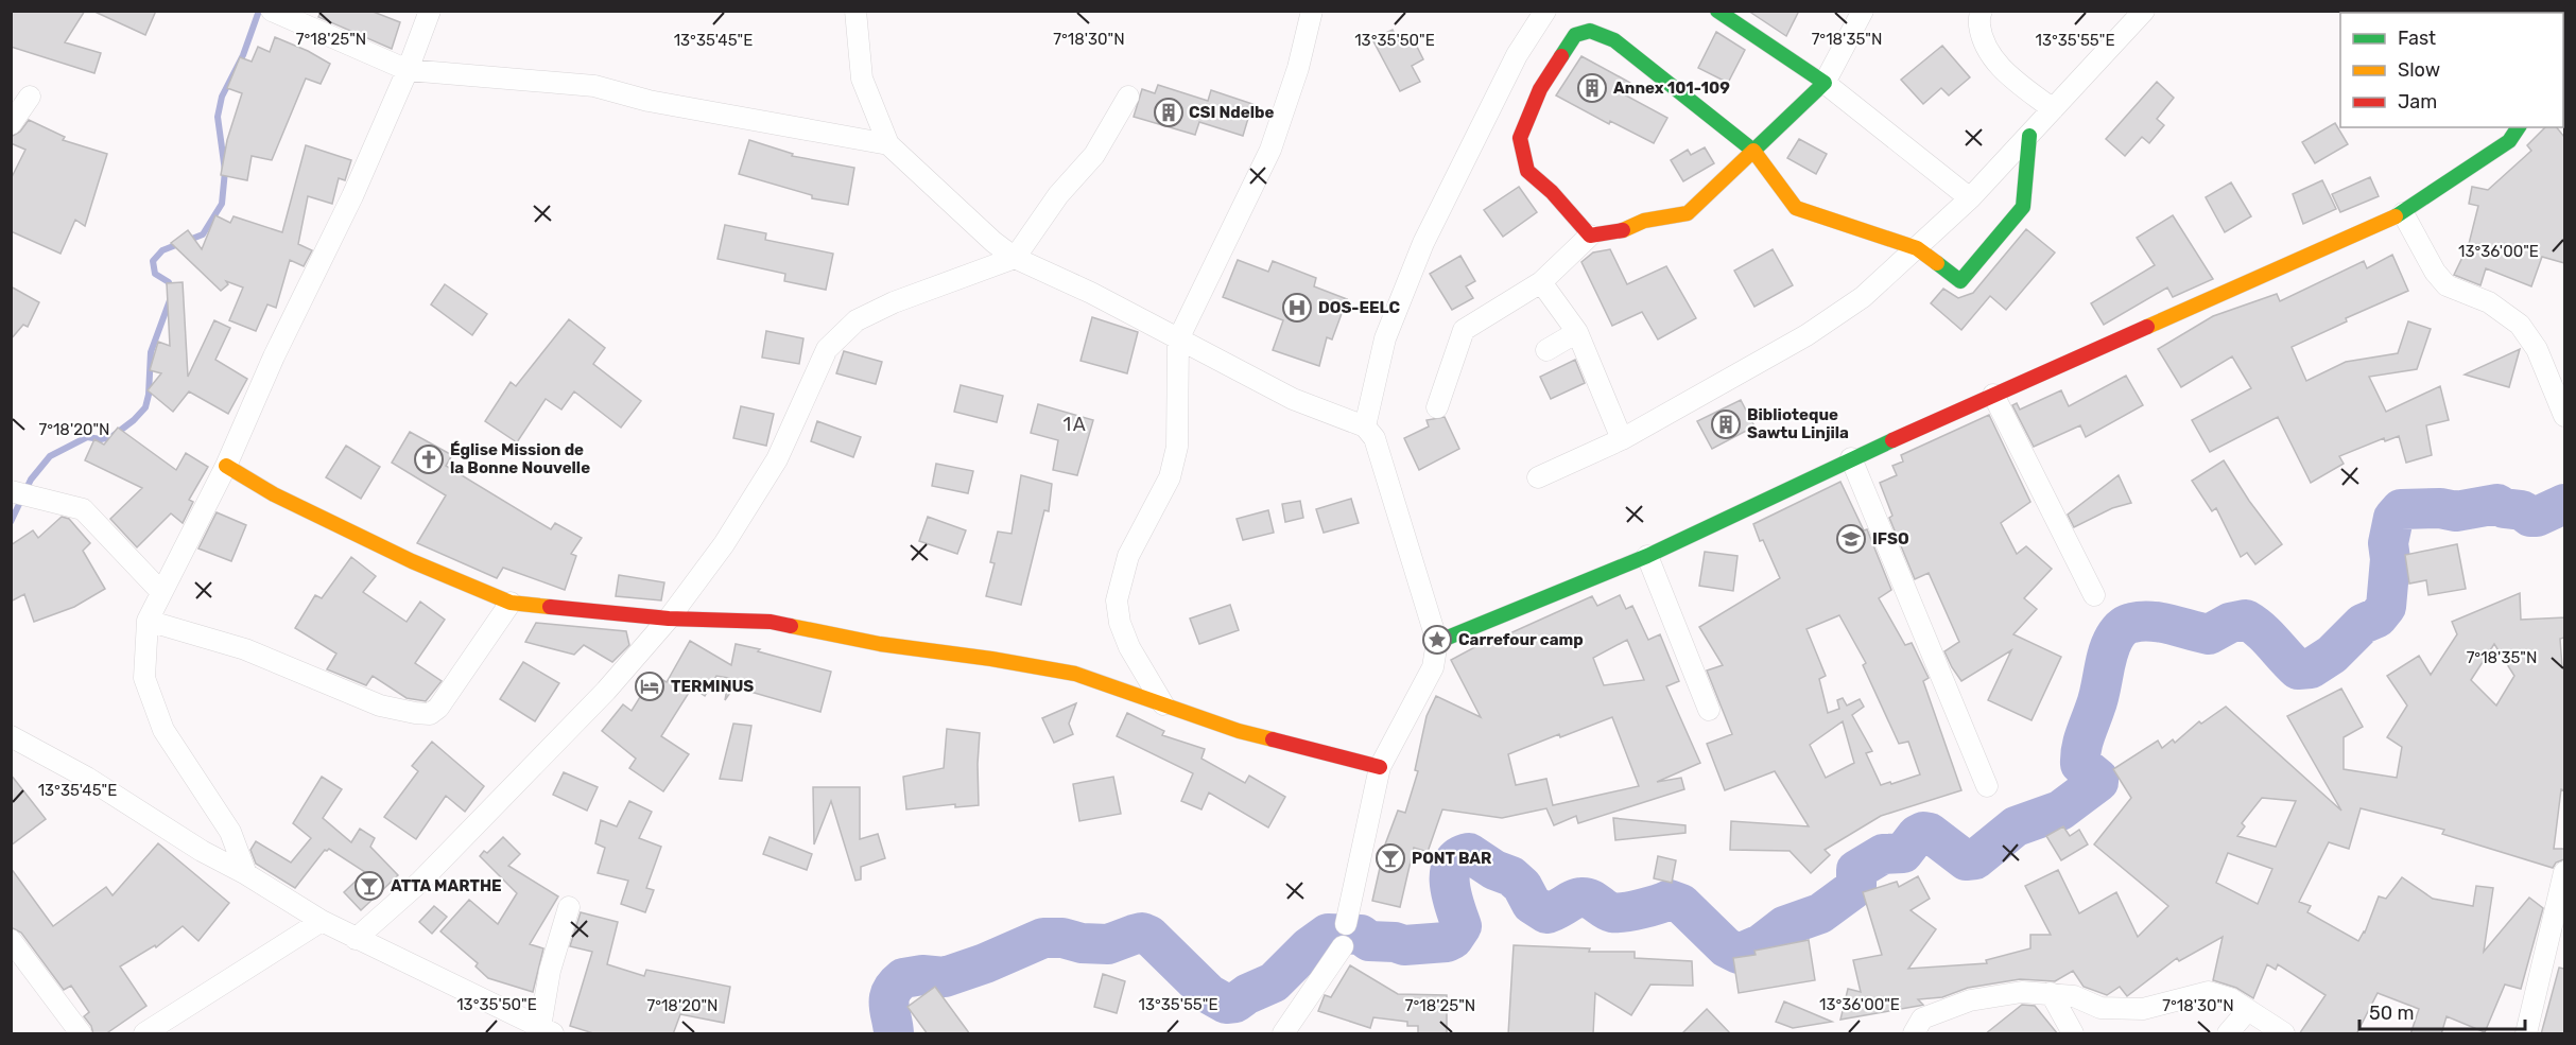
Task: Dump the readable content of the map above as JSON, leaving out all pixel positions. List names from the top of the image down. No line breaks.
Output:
{"districts":["1A"],"places":{"building":["Annex 101-109","CSI Ndelbe","Biblioteque Sawtu Linjila"],"hospital":["DOS-EELC"],"church":["Église Mission de la Bonne Nouvelle"],"school or university":["IFSO"],"place":["Carrefour camp"],"hotel":["TERMINUS"],"bar":["PONT BAR","ATTA MARTHE"]},"legend":["Fast","Slow","Jam"],"scale_bar":"50 m","coordinates":["7°18'30\"N","7°18'35\"N","7°18'25\"N","13°35'45\"E","13°35'50\"E","13°35'55\"E","13°36'00\"E","7°18'20\"N"]}
